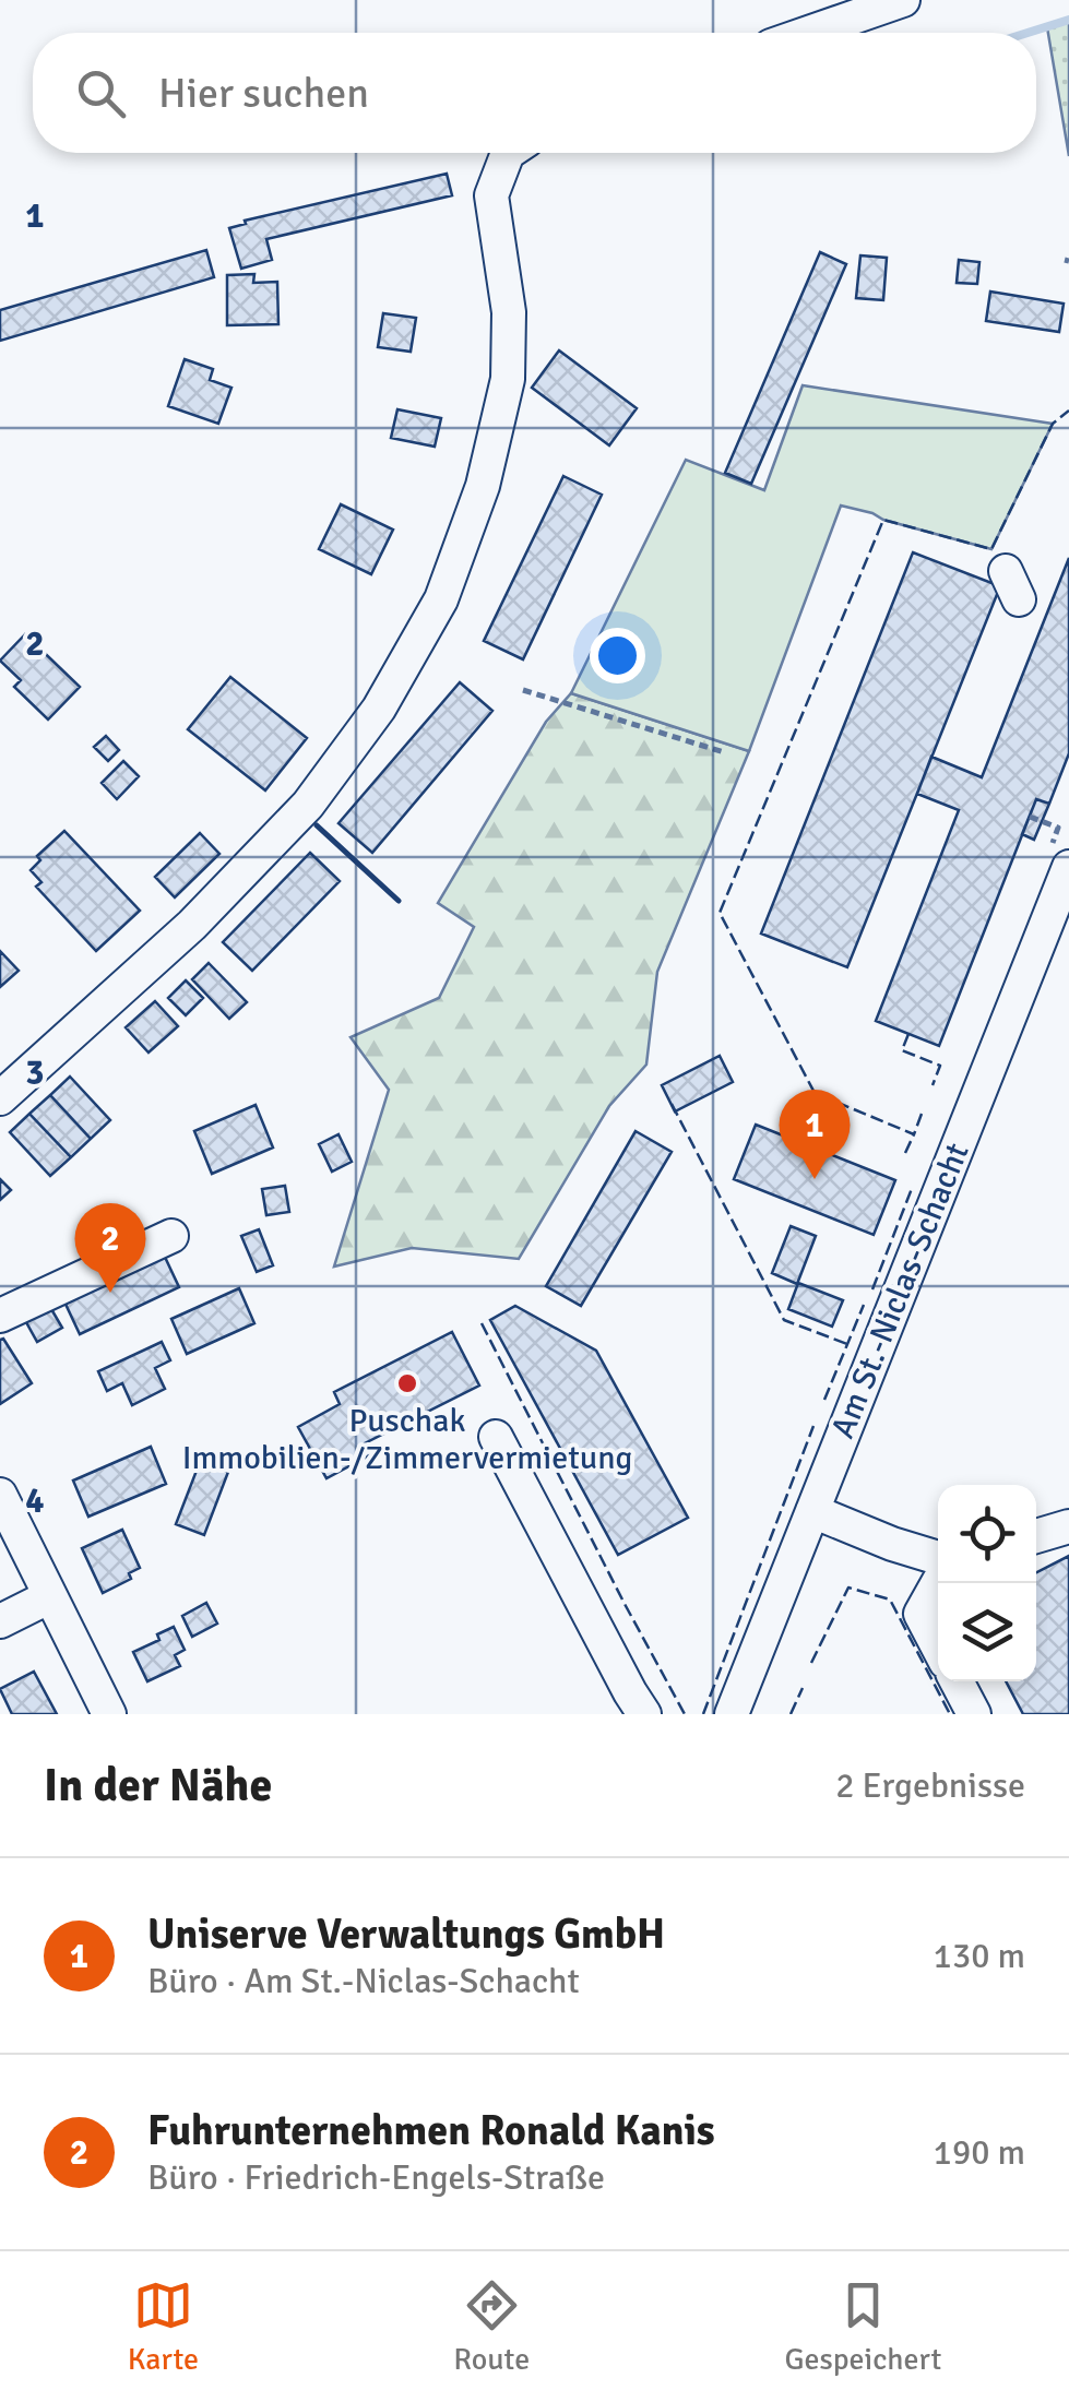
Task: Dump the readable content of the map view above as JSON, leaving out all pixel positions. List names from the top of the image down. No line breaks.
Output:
{"streets":{"street":["Am St.-Niclas-Schacht"]},"places":["Puschak Immobilien-/Zimmervermietung"],"page":{"search":"Hier suchen","pins":["1","2"],"heading":["In der Nähe","2 Ergebnisse"],"list":[{"mark":"1","name":"Uniserve Verwaltungs GmbH","note":"Büro · Am St.-Niclas-Schacht","value":"130 m"},{"mark":"2","name":"Fuhrunternehmen Ronald Kanis","note":"Büro · Friedrich-Engels-Straße","value":"190 m"}],"nav":["Karte","Route","Gespeichert"]},"grid":{"rows":["1","2","3","4"]}}
